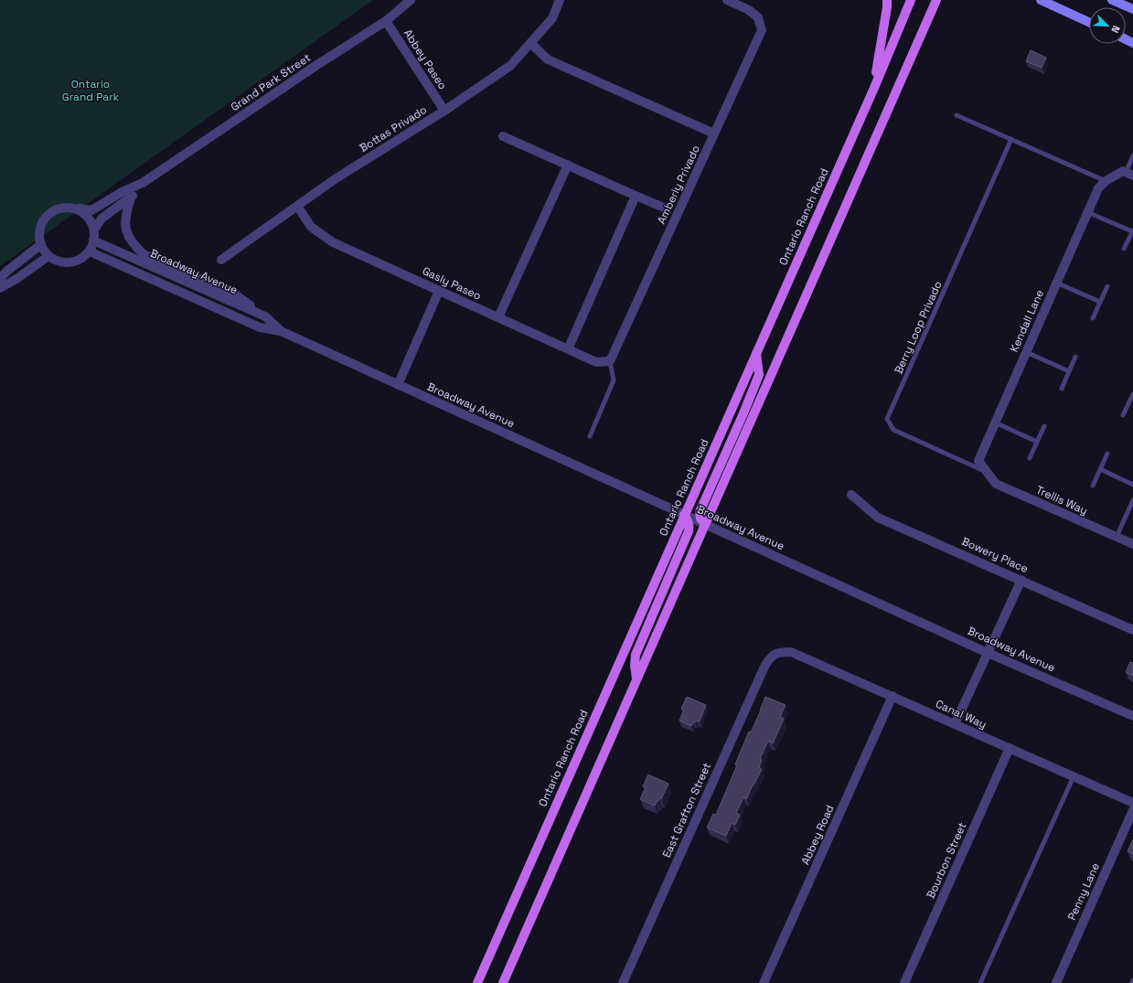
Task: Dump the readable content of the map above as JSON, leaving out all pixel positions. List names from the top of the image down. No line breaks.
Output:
{"streets":{"main road":["Ontario Ranch Road"],"street":["Abbey Paseo","Grand Park Street","Bottas Privado","Amberly Privado","Broadway Avenue","Gasly Paseo","Kendall Lane","Trellis Way","Bowery Place","Canal Way","East Grafton Street","Abbey Road","Bourbon Street","Penny Lane"],"lane":["Berry Loop Privado"]},"crossings":[["Abbey Paseo","Grand Park Street"],["Abbey Paseo","Bottas Privado"],["Grand Park Street","Broadway Avenue"],["Bottas Privado","Gasly Paseo"],["Amberly Privado","Gasly Paseo"],["Ontario Ranch Road","Broadway Avenue"],["Kendall Lane","Berry Loop Privado"],["Kendall Lane","Trellis Way"],["Berry Loop Privado","Trellis Way"],["Canal Way","East Grafton Street"],["Canal Way","Abbey Road"],["Canal Way","Bourbon Street"]],"parks":["Ontario Grand Park"],"north":"bottom right"}
